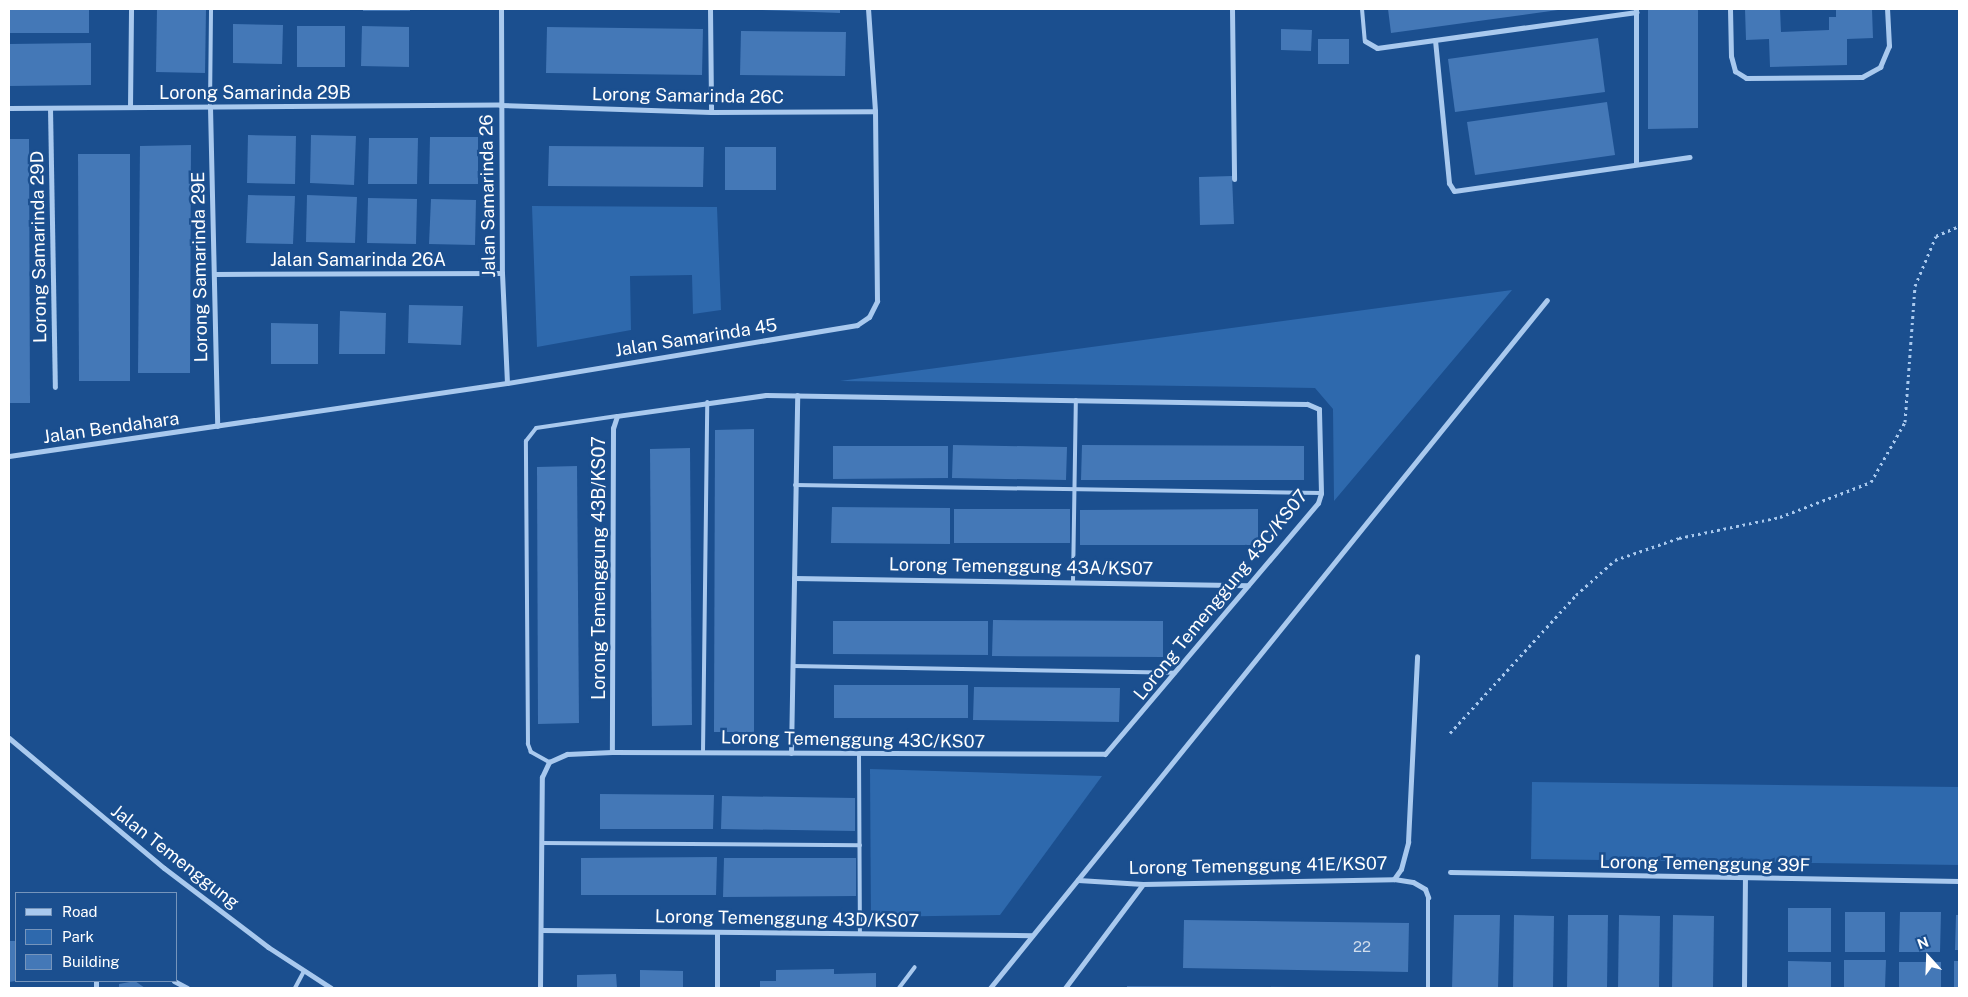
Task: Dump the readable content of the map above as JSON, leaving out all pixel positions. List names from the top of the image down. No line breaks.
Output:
{"streets":{"street":["Lorong Samarinda 29B","Lorong Samarinda 26C","Jalan Samarinda 26","Lorong Samarinda 29D","Jalan Samarinda 26A","Lorong Samarinda 29E","Jalan Samarinda 45","Jalan Bendahara","Lorong Temenggung 43A/KS07","Lorong Temenggung 43B/KS07","Lorong Temenggung 43C/KS07","Jalan Temenggung","Lorong Temenggung 39F","Lorong Temenggung 41E/KS07","Lorong Temenggung 43D/KS07"]},"crossings":[["Lorong Samarinda 29B","Lorong Samarinda 26C"],["Lorong Samarinda 29B","Jalan Samarinda 26"],["Lorong Samarinda 29B","Lorong Samarinda 29D"],["Lorong Samarinda 29B","Lorong Samarinda 29E"],["Lorong Samarinda 26C","Jalan Samarinda 26"],["Lorong Samarinda 26C","Jalan Samarinda 45"],["Jalan Samarinda 26","Jalan Samarinda 26A"],["Jalan Samarinda 26","Jalan Samarinda 45"],["Jalan Samarinda 26A","Lorong Samarinda 29E"],["Lorong Samarinda 29E","Jalan Samarinda 45"],["Lorong Samarinda 29E","Jalan Bendahara"],["Jalan Samarinda 45","Jalan Bendahara"],["Lorong Temenggung 43A/KS07","Lorong Temenggung 43C/KS07"],["Lorong Temenggung 43B/KS07","Lorong Temenggung 43C/KS07"]],"house_numbers":["22"],"legend":["Road","Park","Building"],"north":"top"}
